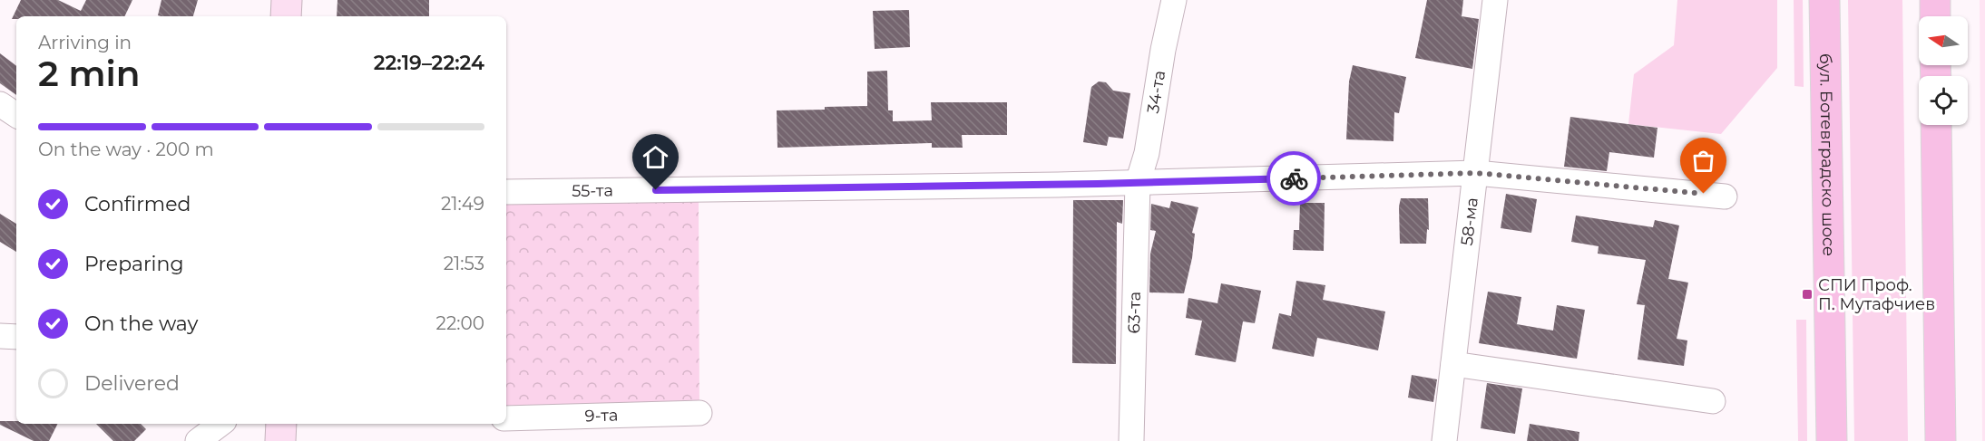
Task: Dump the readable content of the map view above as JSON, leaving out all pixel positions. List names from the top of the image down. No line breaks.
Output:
{"streets":{"main road":["бул. Ботевградско шосе"],"street":["34-та","55-та","58-ма","63-та","9-та"]},"crossings":[["34-та","55-та"],["34-та","63-та"],["55-та","58-ма"],["55-та","63-та"]],"places":{"transit":["СПИ Проф. П. Мутафчиев"]},"north":"left","page":{"heading":["2 min","Arriving in","22:19–22:24"],"bar":"On the way · 200 m","list":[["Confirmed","21:49"],["Preparing","21:53"],["On the way","22:00"],"Delivered"]}}
